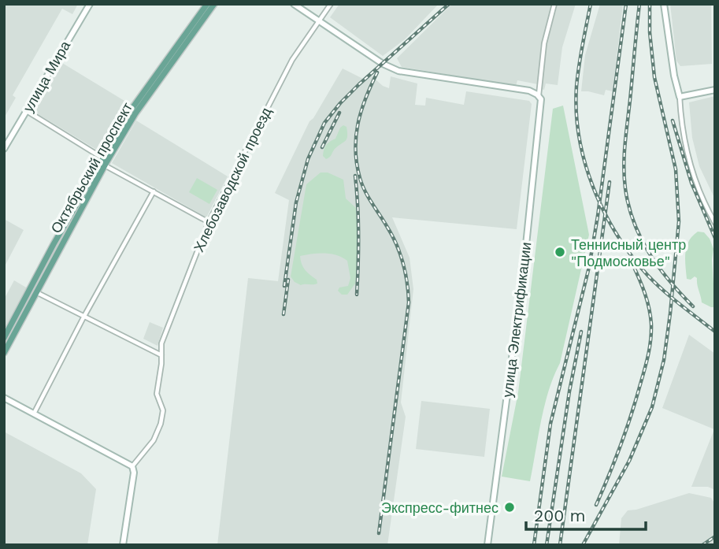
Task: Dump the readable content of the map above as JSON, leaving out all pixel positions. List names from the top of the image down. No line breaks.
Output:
{"streets":{"main road":["улица Мира","Октябрьский проспект","улица Электрификации"],"street":["Хлебозаводской проезд"]},"places":["Теннисный центр \"Подмосковье\"","Экспресс-фитнес"],"scale_bar":"200 m"}
